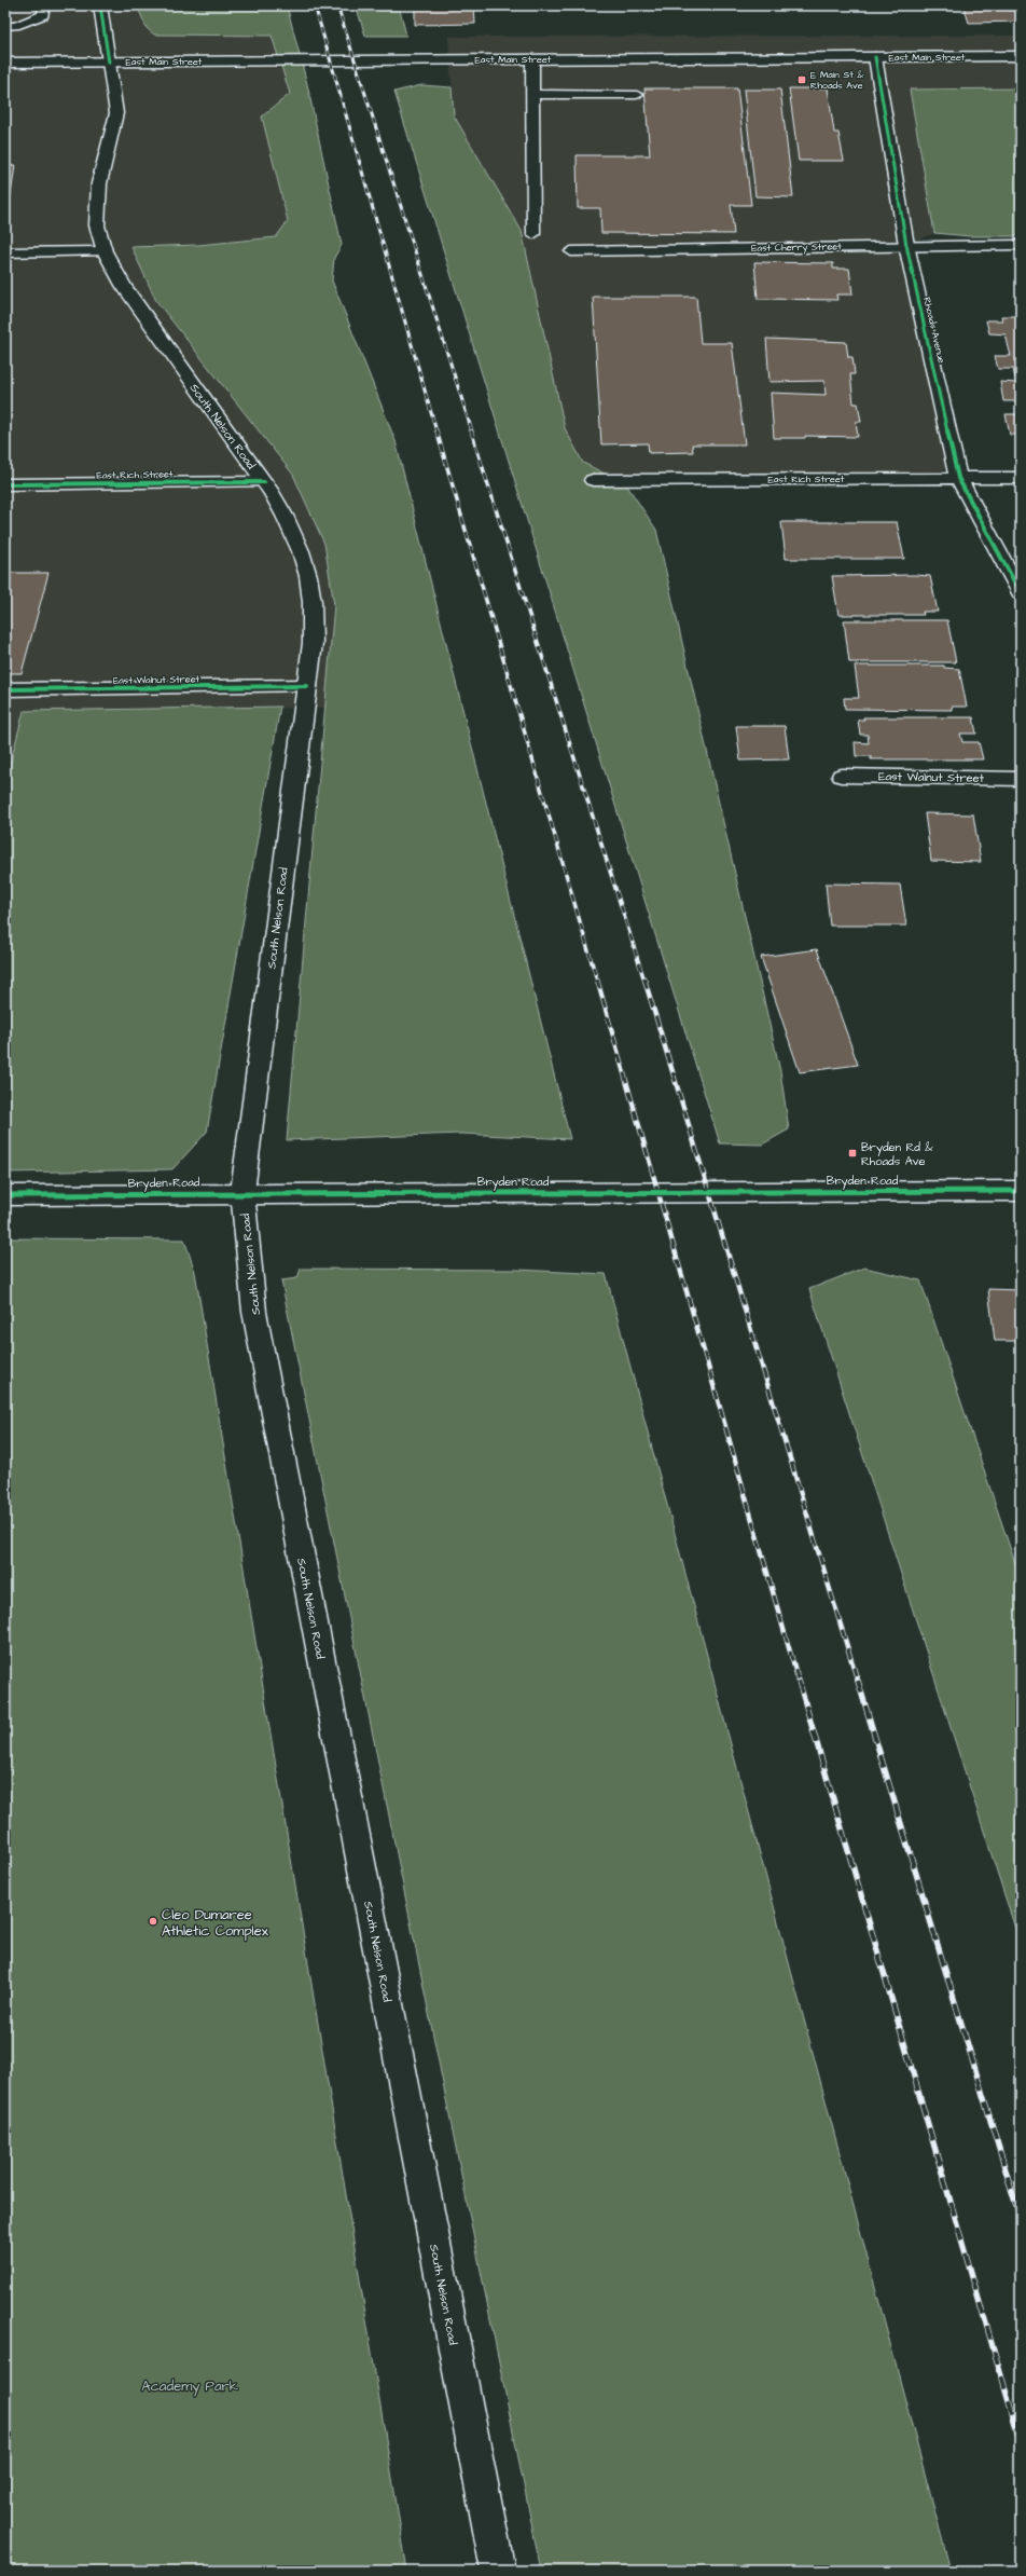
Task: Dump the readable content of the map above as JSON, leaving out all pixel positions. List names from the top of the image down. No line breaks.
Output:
{"streets":{"main road":["East Main Street","Rhoads Avenue","South Nelson Road","East Rich Street","East Walnut Street","Bryden Road"],"lane":["East Cherry Street"]},"crossings":[["East Main Street","Rhoads Avenue"],["East Main Street","South Nelson Road"],["East Cherry Street","Rhoads Avenue"],["Rhoads Avenue","East Rich Street"],["South Nelson Road","East Rich Street"],["South Nelson Road","East Walnut Street"],["South Nelson Road","Bryden Road"]],"parks":["Academy Park"],"places":{"transit":["E Main St & Rhoads Ave","Bryden Rd & Rhoads Ave"],"other":["Cleo Dumaree Athletic Complex"]}}
